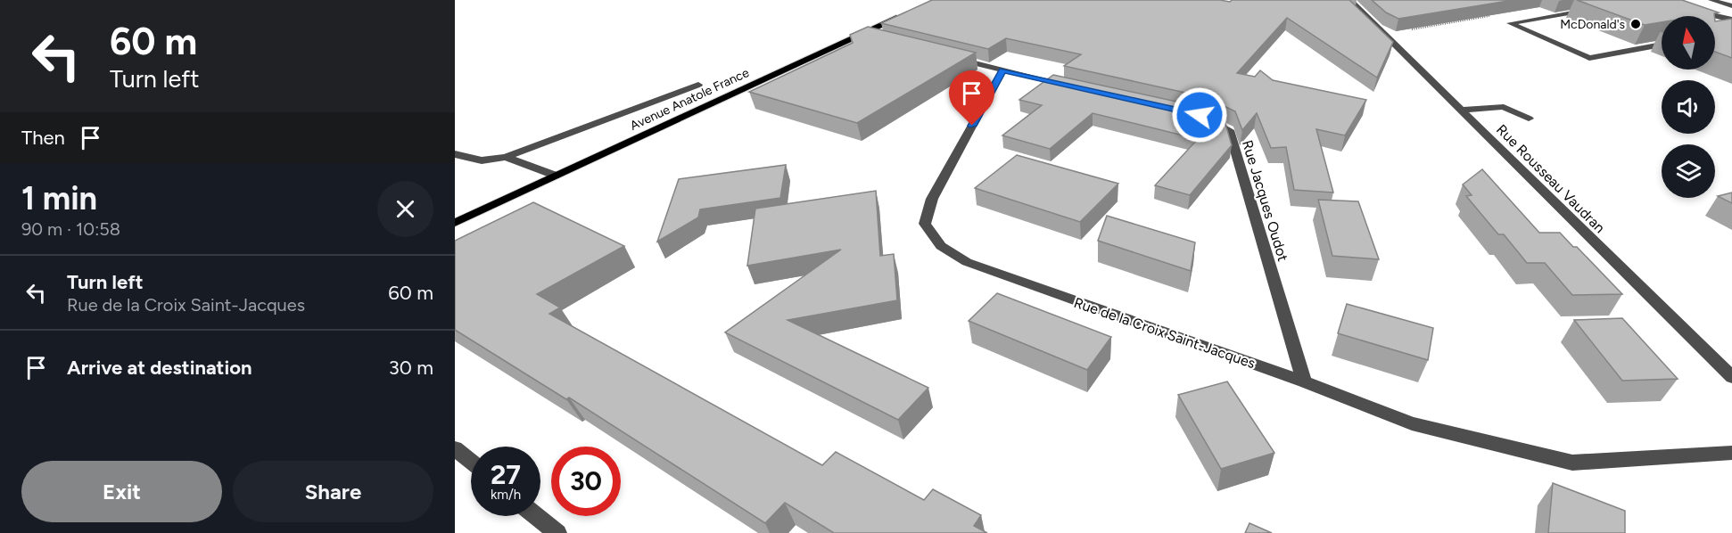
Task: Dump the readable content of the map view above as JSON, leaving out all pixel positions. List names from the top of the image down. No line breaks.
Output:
{"streets":{"main road":["Avenue Anatole France"],"street":["Rue Rousseau Vaudran","Rue Jacques Oudot","Rue de la Croix Saint-Jacques"]},"crossings":[["Rue Jacques Oudot","Rue de la Croix Saint-Jacques"]],"places":["McDonald's"],"north":"top","page":{"turn":["60 m","Turn left"],"then":"Then","heading":["1 min","90 m · 10:58"],"list":[{"name":"Turn left","note":"Rue de la Croix Saint-Jacques","value":"60 m"},{"name":"Arrive at destination","value":"30 m"}],"speed":"27 km/h","limit":"30","buttons":["Exit","Share"]}}
